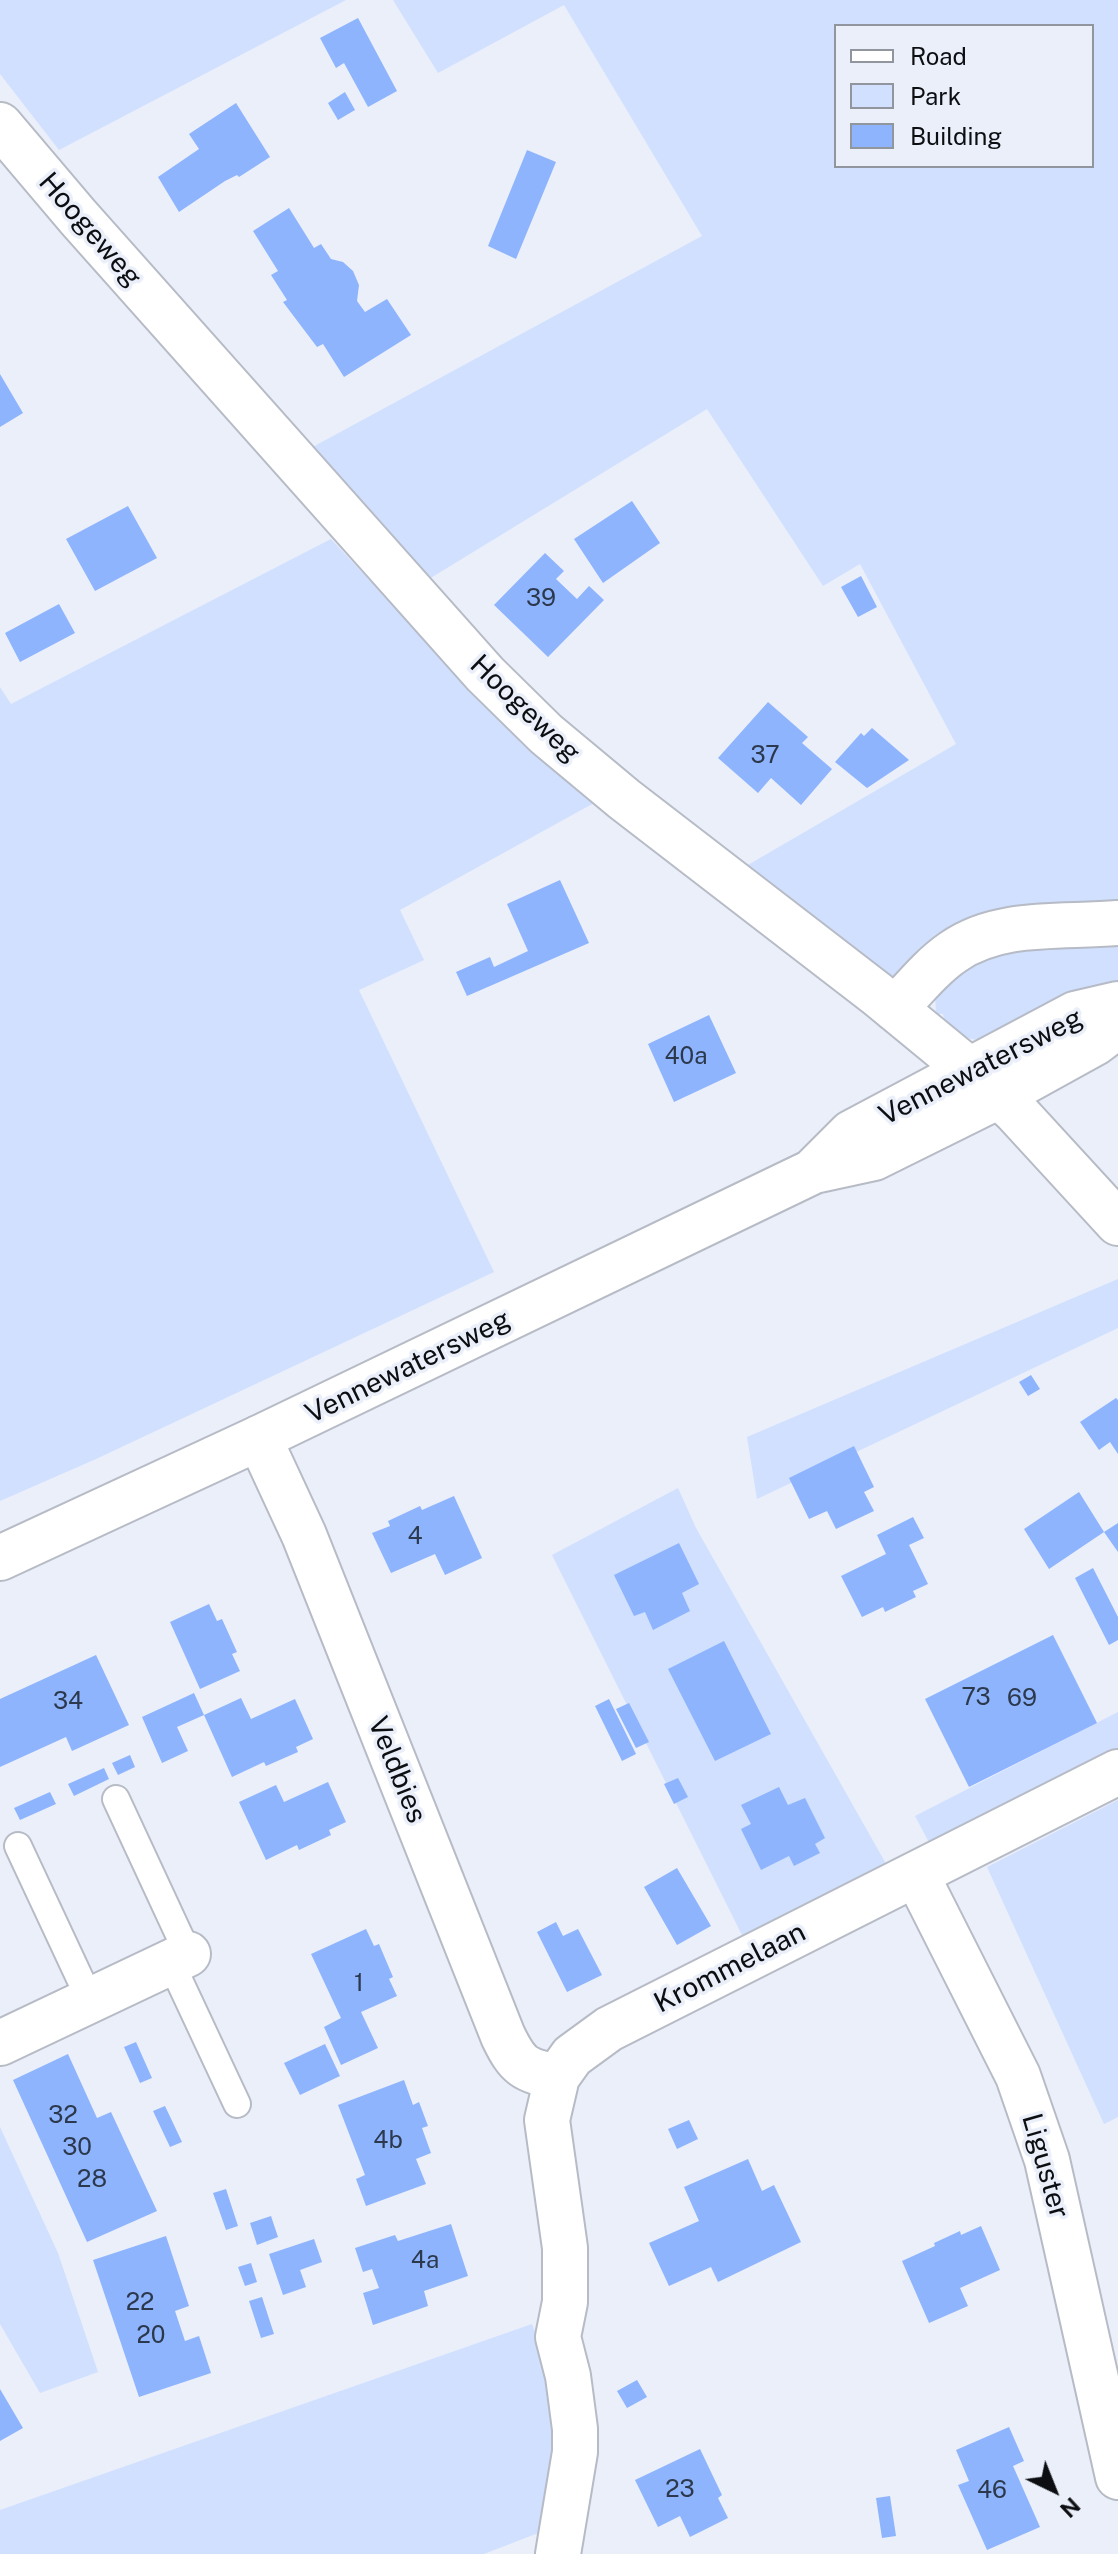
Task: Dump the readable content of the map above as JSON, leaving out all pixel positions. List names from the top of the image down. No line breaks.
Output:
{"streets":{"street":["Hoogeweg","Vennewatersweg","Veldbies","Krommelaan","Liguster"]},"crossings":[["Hoogeweg","Vennewatersweg"],["Vennewatersweg","Veldbies"],["Veldbies","Krommelaan"],["Krommelaan","Liguster"]],"house_numbers":["39","37","40a","4","73","69","34","1","32","4b","30","28","4a","22","20","23","46"],"legend":["Road","Park","Building"],"north":"bottom right"}
